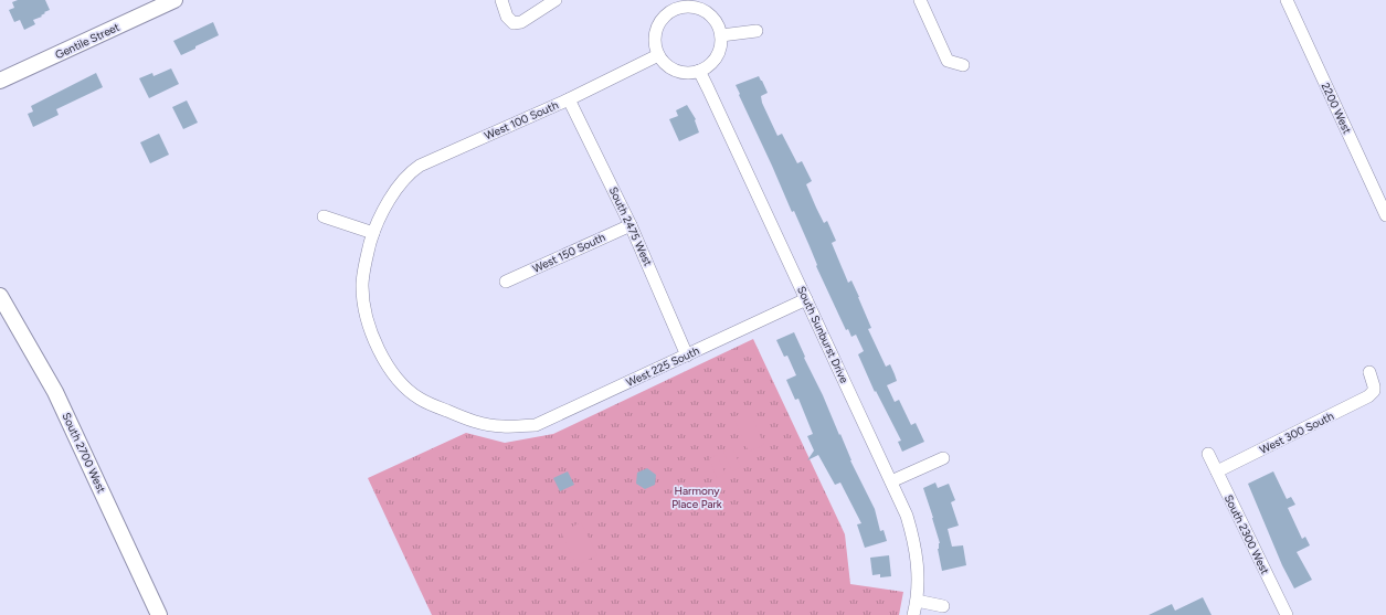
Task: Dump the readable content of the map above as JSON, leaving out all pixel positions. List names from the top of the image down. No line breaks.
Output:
{"streets":{"main road":["Gentile Street","South 2700 West"],"street":["2200 West","West 100 South","South 2475 West","West 150 South","South Sunburst Drive","West 225 South","West 300 South","South 2300 West"]},"crossings":[["West 100 South","South 2475 West"],["West 100 South","South Sunburst Drive"],["West 100 South","West 225 South"],["South 2475 West","West 150 South"],["South 2475 West","West 225 South"],["South Sunburst Drive","West 225 South"],["West 300 South","South 2300 West"]],"parks":["Harmony Place Park"]}
